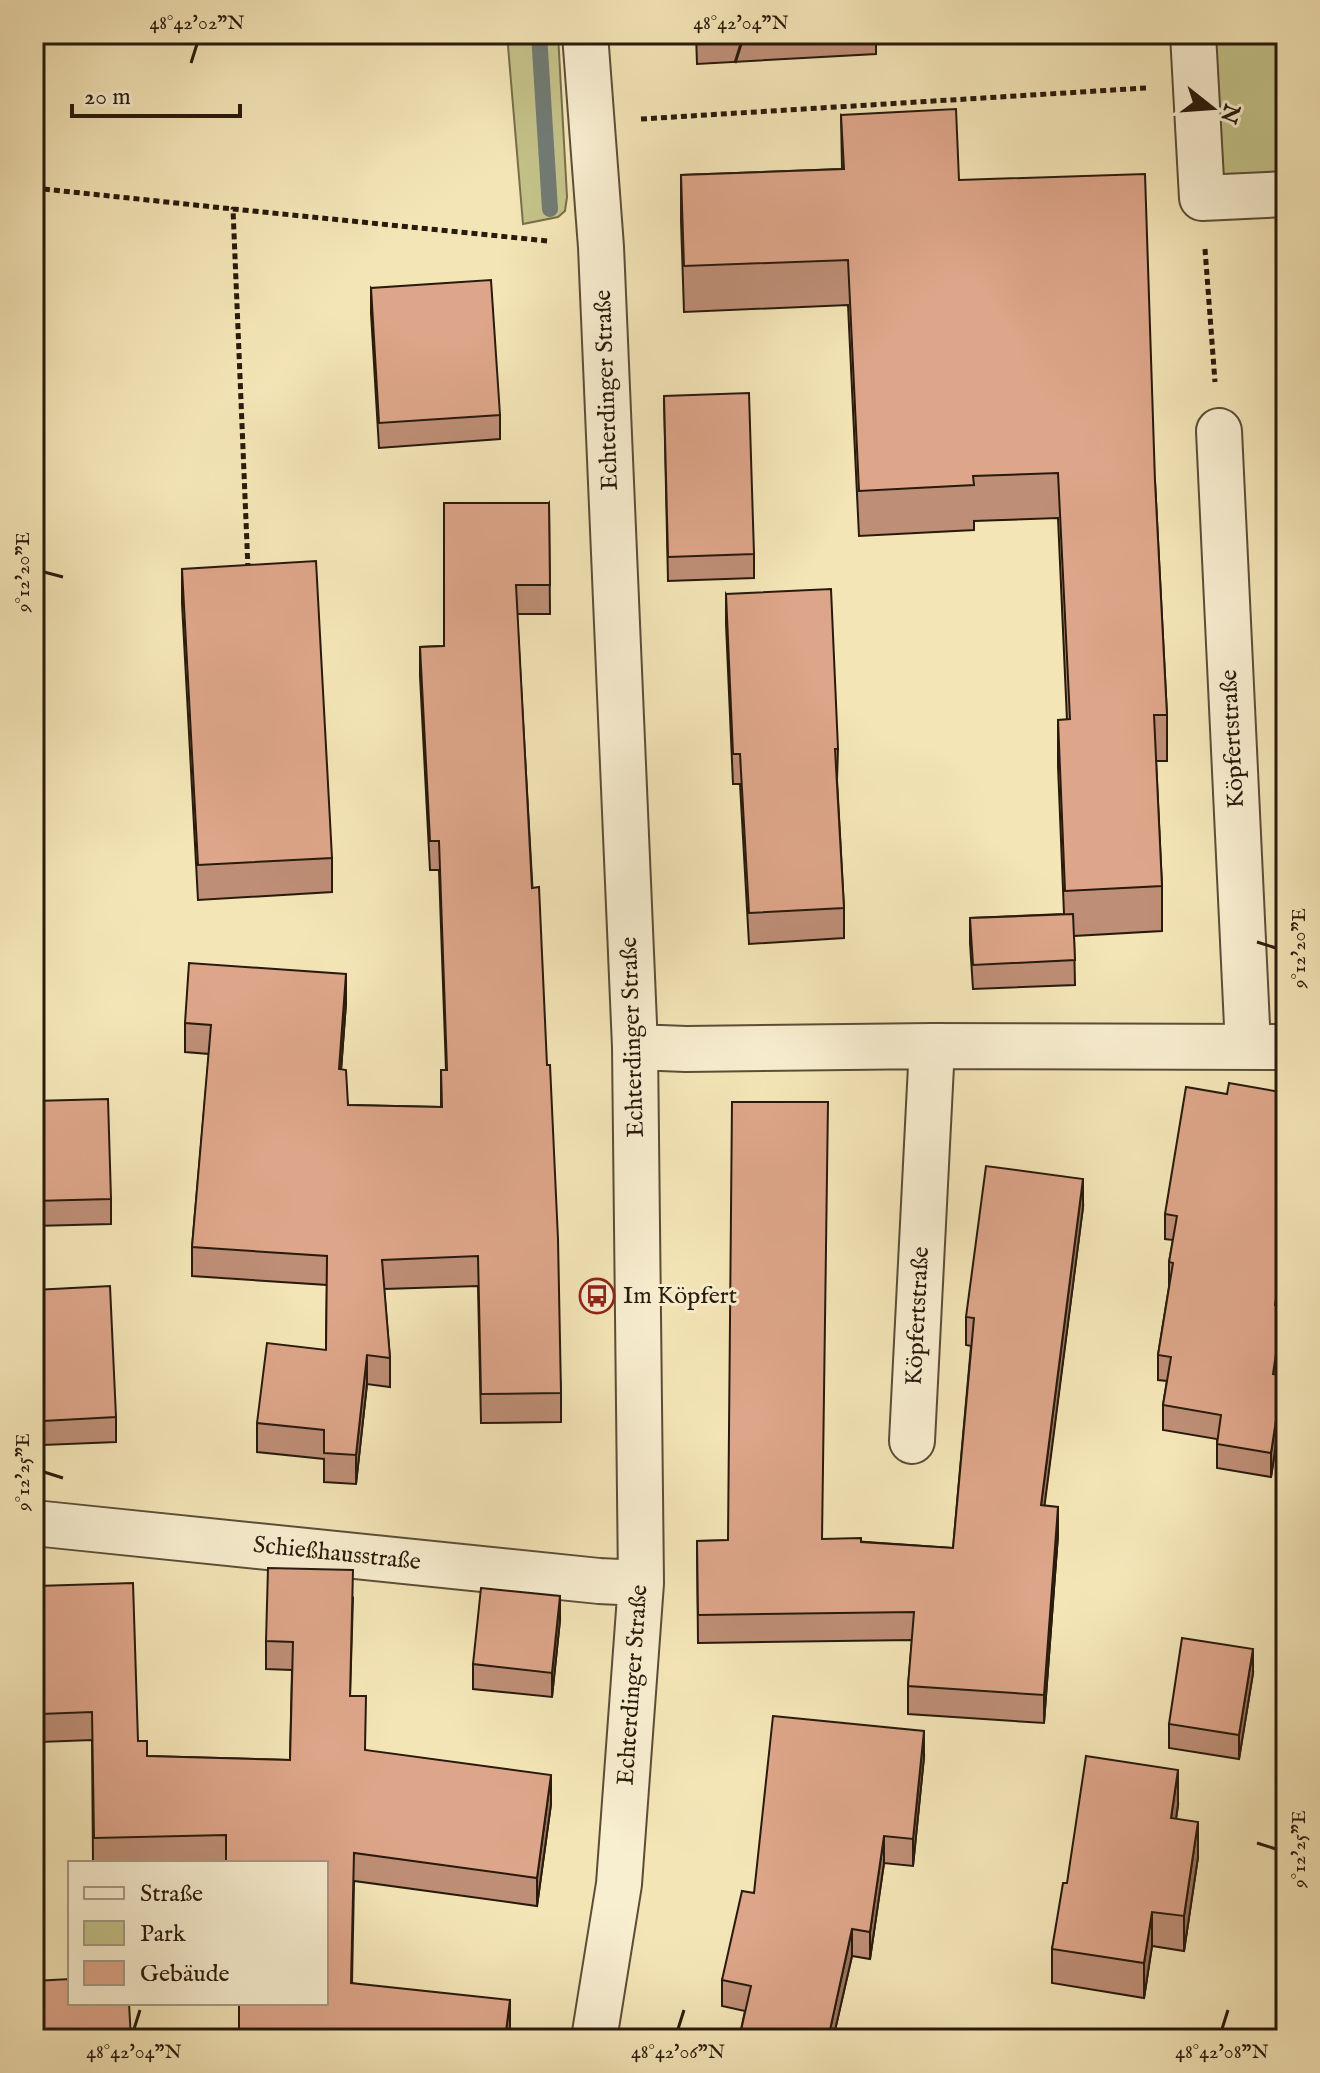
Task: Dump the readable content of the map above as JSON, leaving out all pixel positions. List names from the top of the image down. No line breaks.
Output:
{"streets":{"street":["Echterdinger Straße","Köpfertstraße","Schießhausstraße"]},"crossings":[["Echterdinger Straße","Köpfertstraße"],["Echterdinger Straße","Schießhausstraße"]],"places":{"bus stop":["Im Köpfert"]},"legend":["Straße","Park","Gebäude"],"scale_bar":"20 m","north":"right","coordinates":["48°42'02\"N","48°42'04\"N","9°12'20\"E","9°12'25\"E","48°42'06\"N","48°42'08\"N"]}
